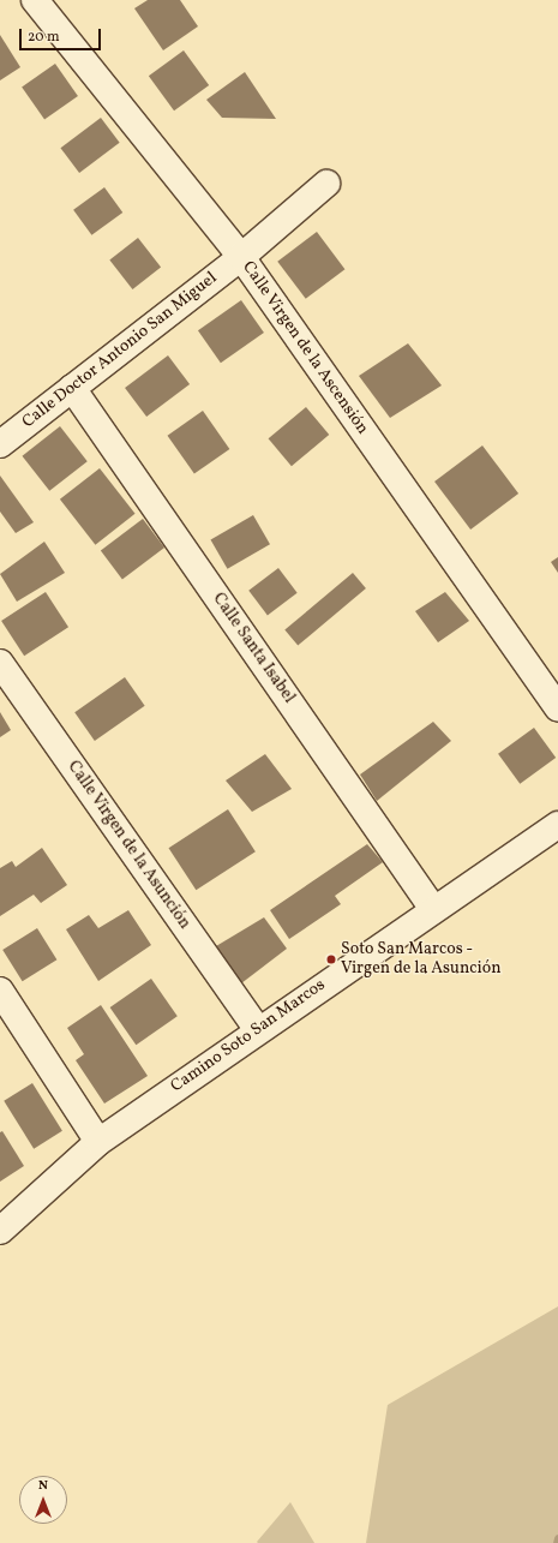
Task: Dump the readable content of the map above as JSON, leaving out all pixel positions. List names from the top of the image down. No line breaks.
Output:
{"streets":{"street":["Calle Virgen de la Ascensión","Calle Doctor Antonio San Miguel","Calle Santa Isabel","Calle Virgen de la Asunción","Camino Soto San Marcos"]},"crossings":[["Calle Virgen de la Ascensión","Calle Doctor Antonio San Miguel"],["Calle Doctor Antonio San Miguel","Calle Santa Isabel"],["Calle Santa Isabel","Camino Soto San Marcos"],["Calle Virgen de la Asunción","Camino Soto San Marcos"]],"places":["Soto San Marcos - Virgen de la Asunción"],"scale_bar":"20 m","north":"top"}
